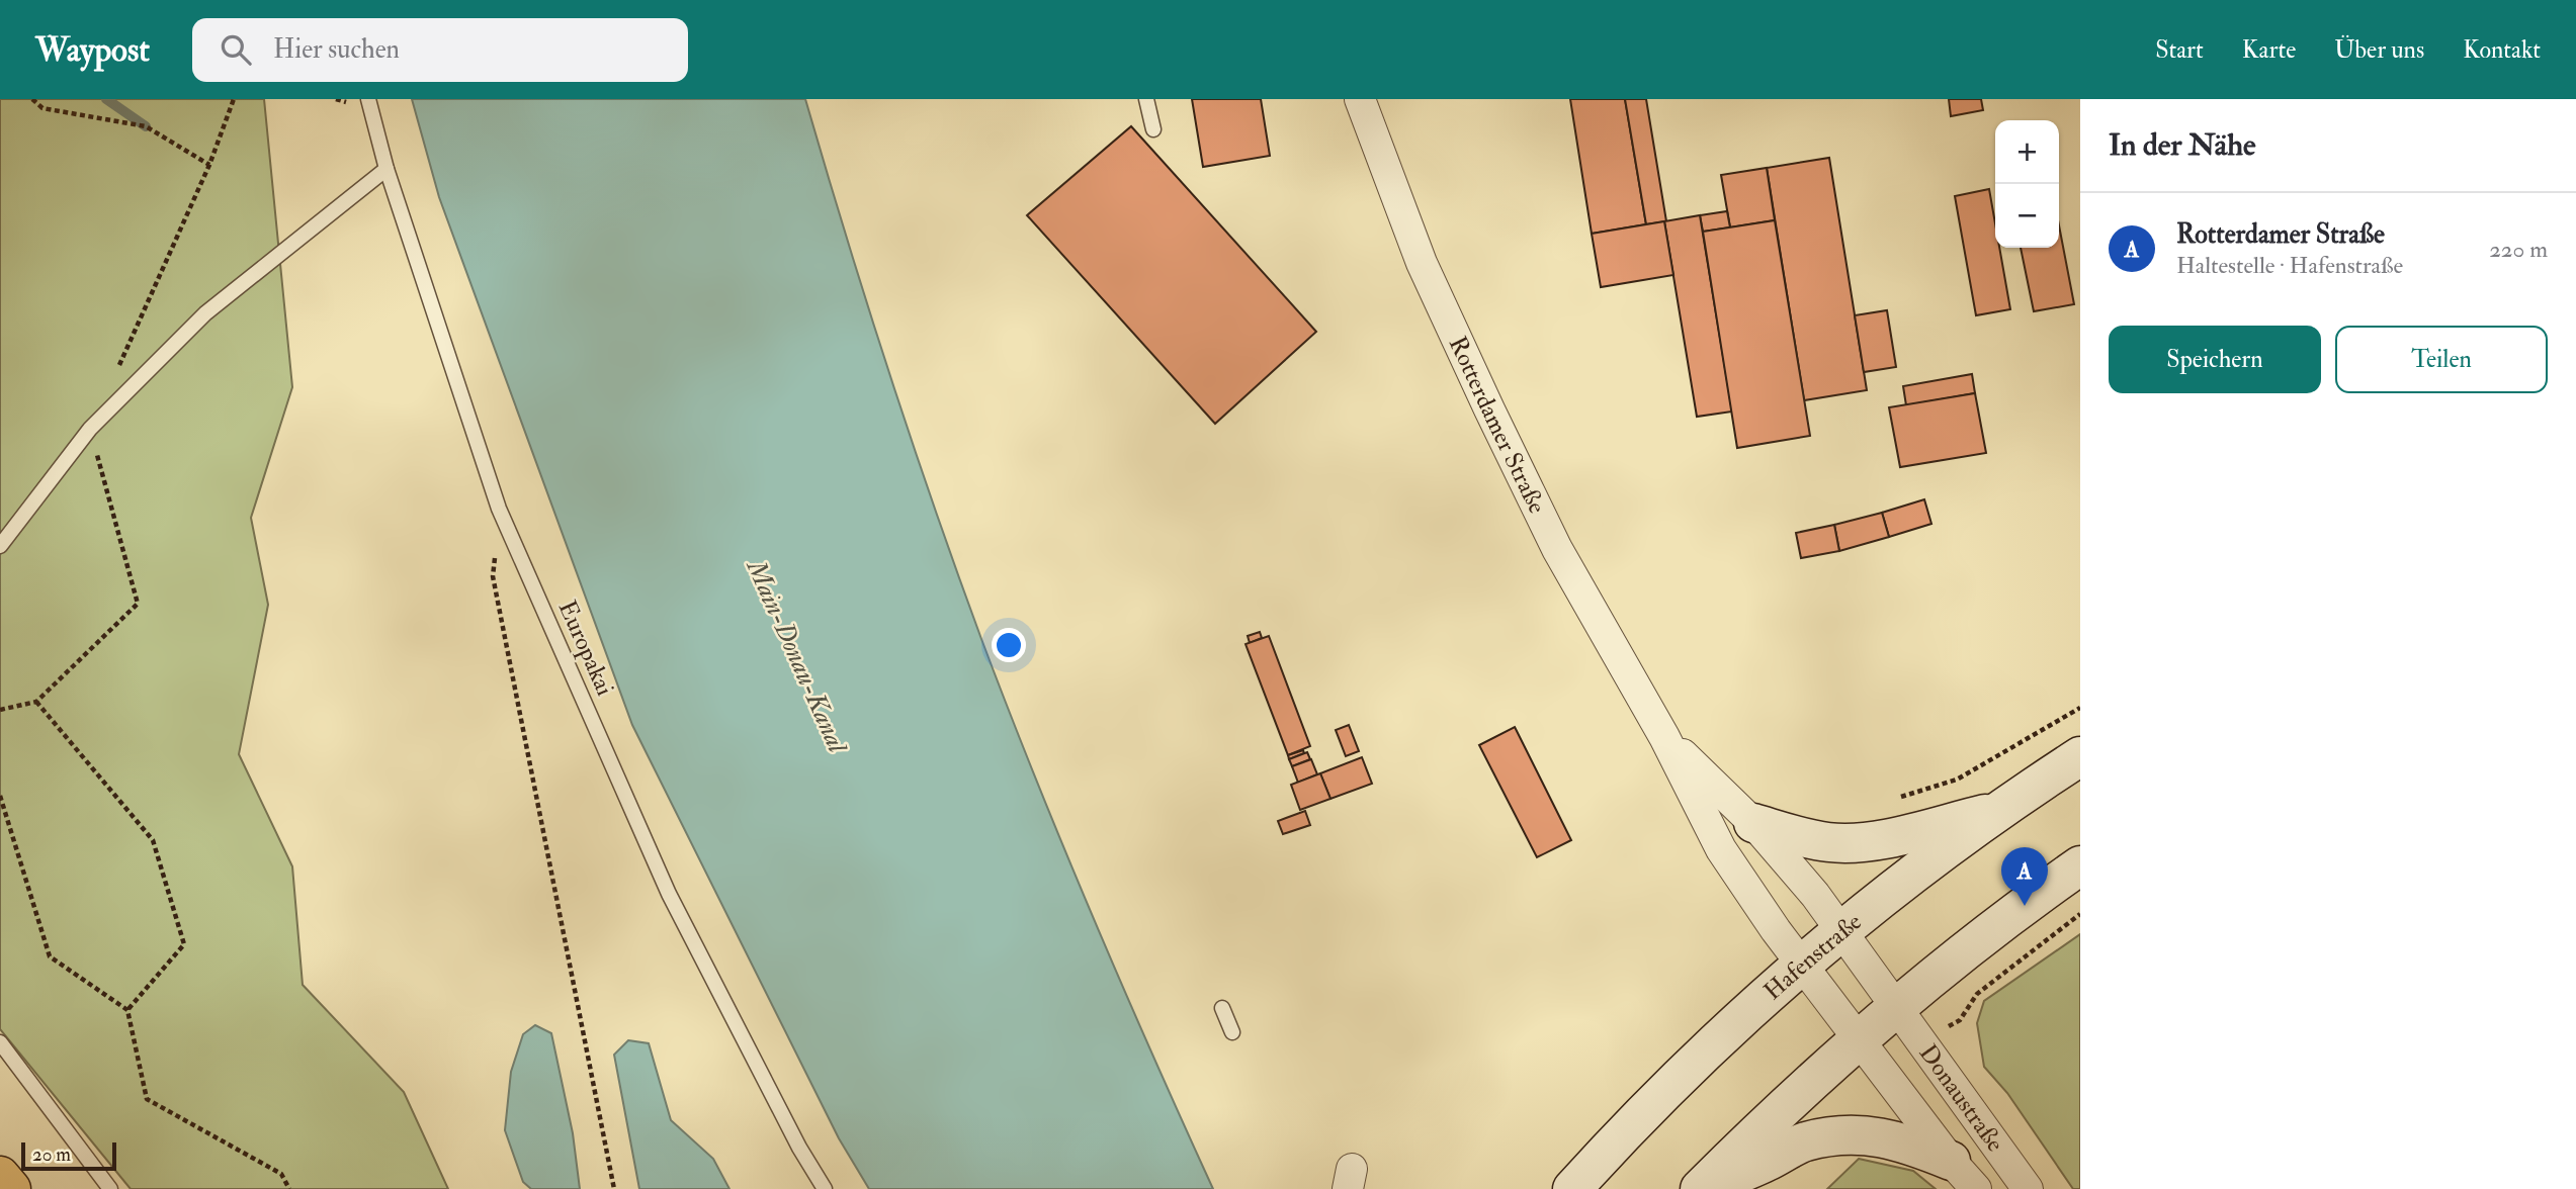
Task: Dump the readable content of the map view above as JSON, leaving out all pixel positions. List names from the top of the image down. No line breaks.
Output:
{"streets":{"main road":["Hafenstraße"],"street":["Rotterdamer Straße","Donaustraße"],"lane":["Europakai"]},"crossings":[["Rotterdamer Straße","Hafenstraße"],["Rotterdamer Straße","Donaustraße"],["Hafenstraße","Donaustraße"]],"water":["Main-Donau-Kanal"],"scale_bar":"20 m","page":{"header":"Waypost","search":"Hier suchen","nav":["Start","Karte","Über uns","Kontakt"],"heading":"In der Nähe","map_buttons":["+","−"],"list":[{"mark":"A","name":"Rotterdamer Straße","note":"Haltestelle · Hafenstraße","value":"220 m"}],"buttons":["Speichern","Teilen"],"pins":"A","scale":"20 m"}}
